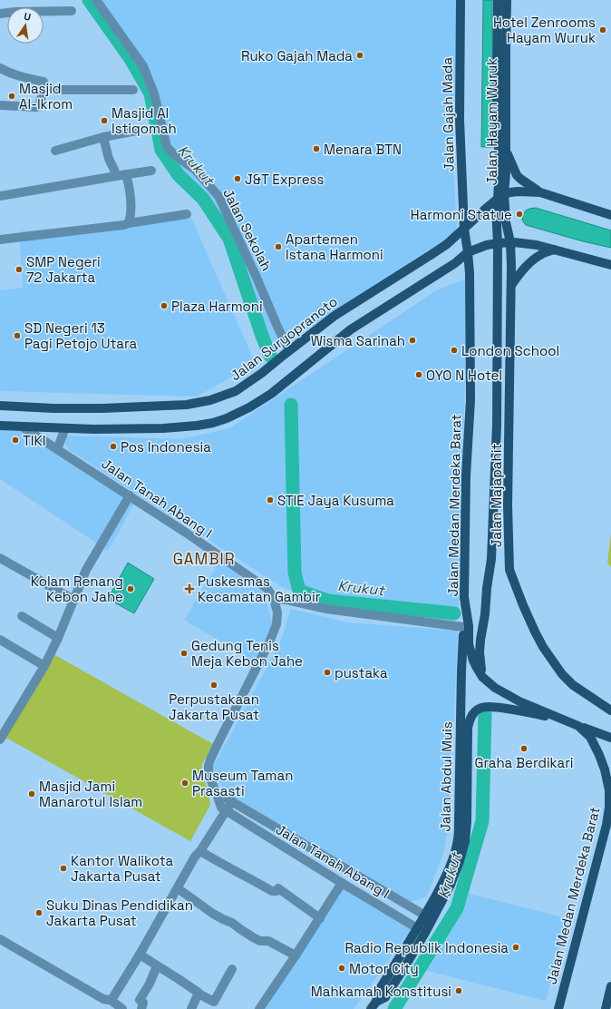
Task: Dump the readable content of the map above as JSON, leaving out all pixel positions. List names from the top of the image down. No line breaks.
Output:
{"streets":{"main road":["Jalan Gajah Mada","Jalan Hayam Wuruk","Jalan Suryopranoto","Jalan Majapahit","Jalan Medan Merdeka Barat","Jalan Abdul Muis"],"street":["Jalan Sekolah","Jalan Tanah Abang I"]},"crossings":[["Jalan Gajah Mada","Jalan Suryopranoto"],["Jalan Gajah Mada","Jalan Medan Merdeka Barat"],["Jalan Hayam Wuruk","Jalan Suryopranoto"],["Jalan Hayam Wuruk","Jalan Majapahit"],["Jalan Sekolah","Jalan Suryopranoto"],["Jalan Suryopranoto","Jalan Medan Merdeka Barat"],["Jalan Tanah Abang I","Jalan Abdul Muis"],["Jalan Medan Merdeka Barat","Jalan Abdul Muis"]],"districts":["GAMBIR"],"water":["Krukut"],"places":{"other":["Hotel Zenrooms Hayam Wuruk","Ruko Gajah Mada","Masjid Al-Ikrom","Masjid Al Istiqomah","Menara BTN","J&T Express","Harmoni Statue","Apartemen Istana Harmoni","SMP Negeri 72 Jakarta","Plaza Harmoni","SD Negeri 13 Pagi Petojo Utara","Wisma Sarinah","London School","OYO N Hotel","TIKI","Pos Indonesia","STIE Jaya Kusuma","Kolam Renang Kebon Jahe","Gedung Tenis Meja Kebon Jahe","pustaka","Perpustakaan Jakarta Pusat","Graha Berdikari","Museum Taman Prasasti","Masjid Jami Manarotul Islam","Kantor Walikota Jakarta Pusat","Suku Dinas Pendidikan Jakarta Pusat","Radio Republik Indonesia","Motor City","Mahkamah Konstitusi"],"health":["Puskesmas Kecamatan Gambir"]},"north":"top"}
